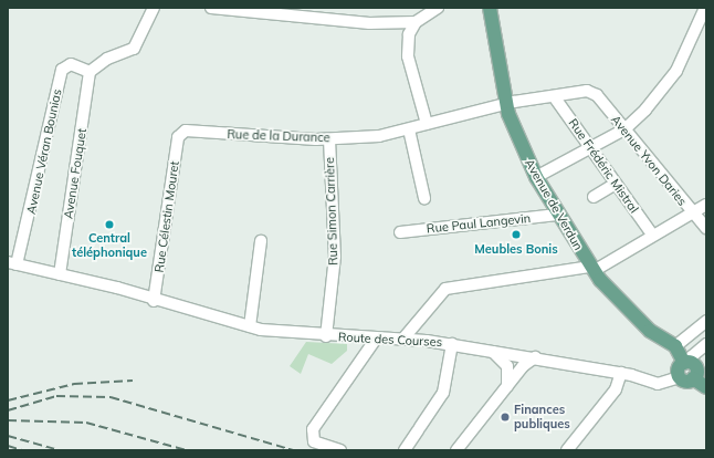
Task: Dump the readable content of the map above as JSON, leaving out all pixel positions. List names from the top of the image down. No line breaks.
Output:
{"streets":{"main road":["Avenue de Verdun"],"street":["Rue de la Durance","Avenue Véran Bounias","Avenue Yvon Daries","Rue Frédéric Mistral","Avenue Fouquet","Rue Simon Carrière","Rue Célestin Mouret","Rue Paul Langevin","Route des Courses"]},"crossings":[["Rue de la Durance","Avenue Yvon Daries"],["Rue de la Durance","Rue Frédéric Mistral"],["Rue de la Durance","Avenue de Verdun"],["Rue de la Durance","Rue Simon Carrière"],["Rue de la Durance","Rue Célestin Mouret"],["Avenue Véran Bounias","Avenue Fouquet"],["Avenue Véran Bounias","Route des Courses"],["Avenue Fouquet","Route des Courses"],["Avenue de Verdun","Rue Paul Langevin"],["Rue Simon Carrière","Route des Courses"],["Rue Célestin Mouret","Route des Courses"]],"places":["Central téléphonique","Meubles Bonis","Finances publiques"]}
